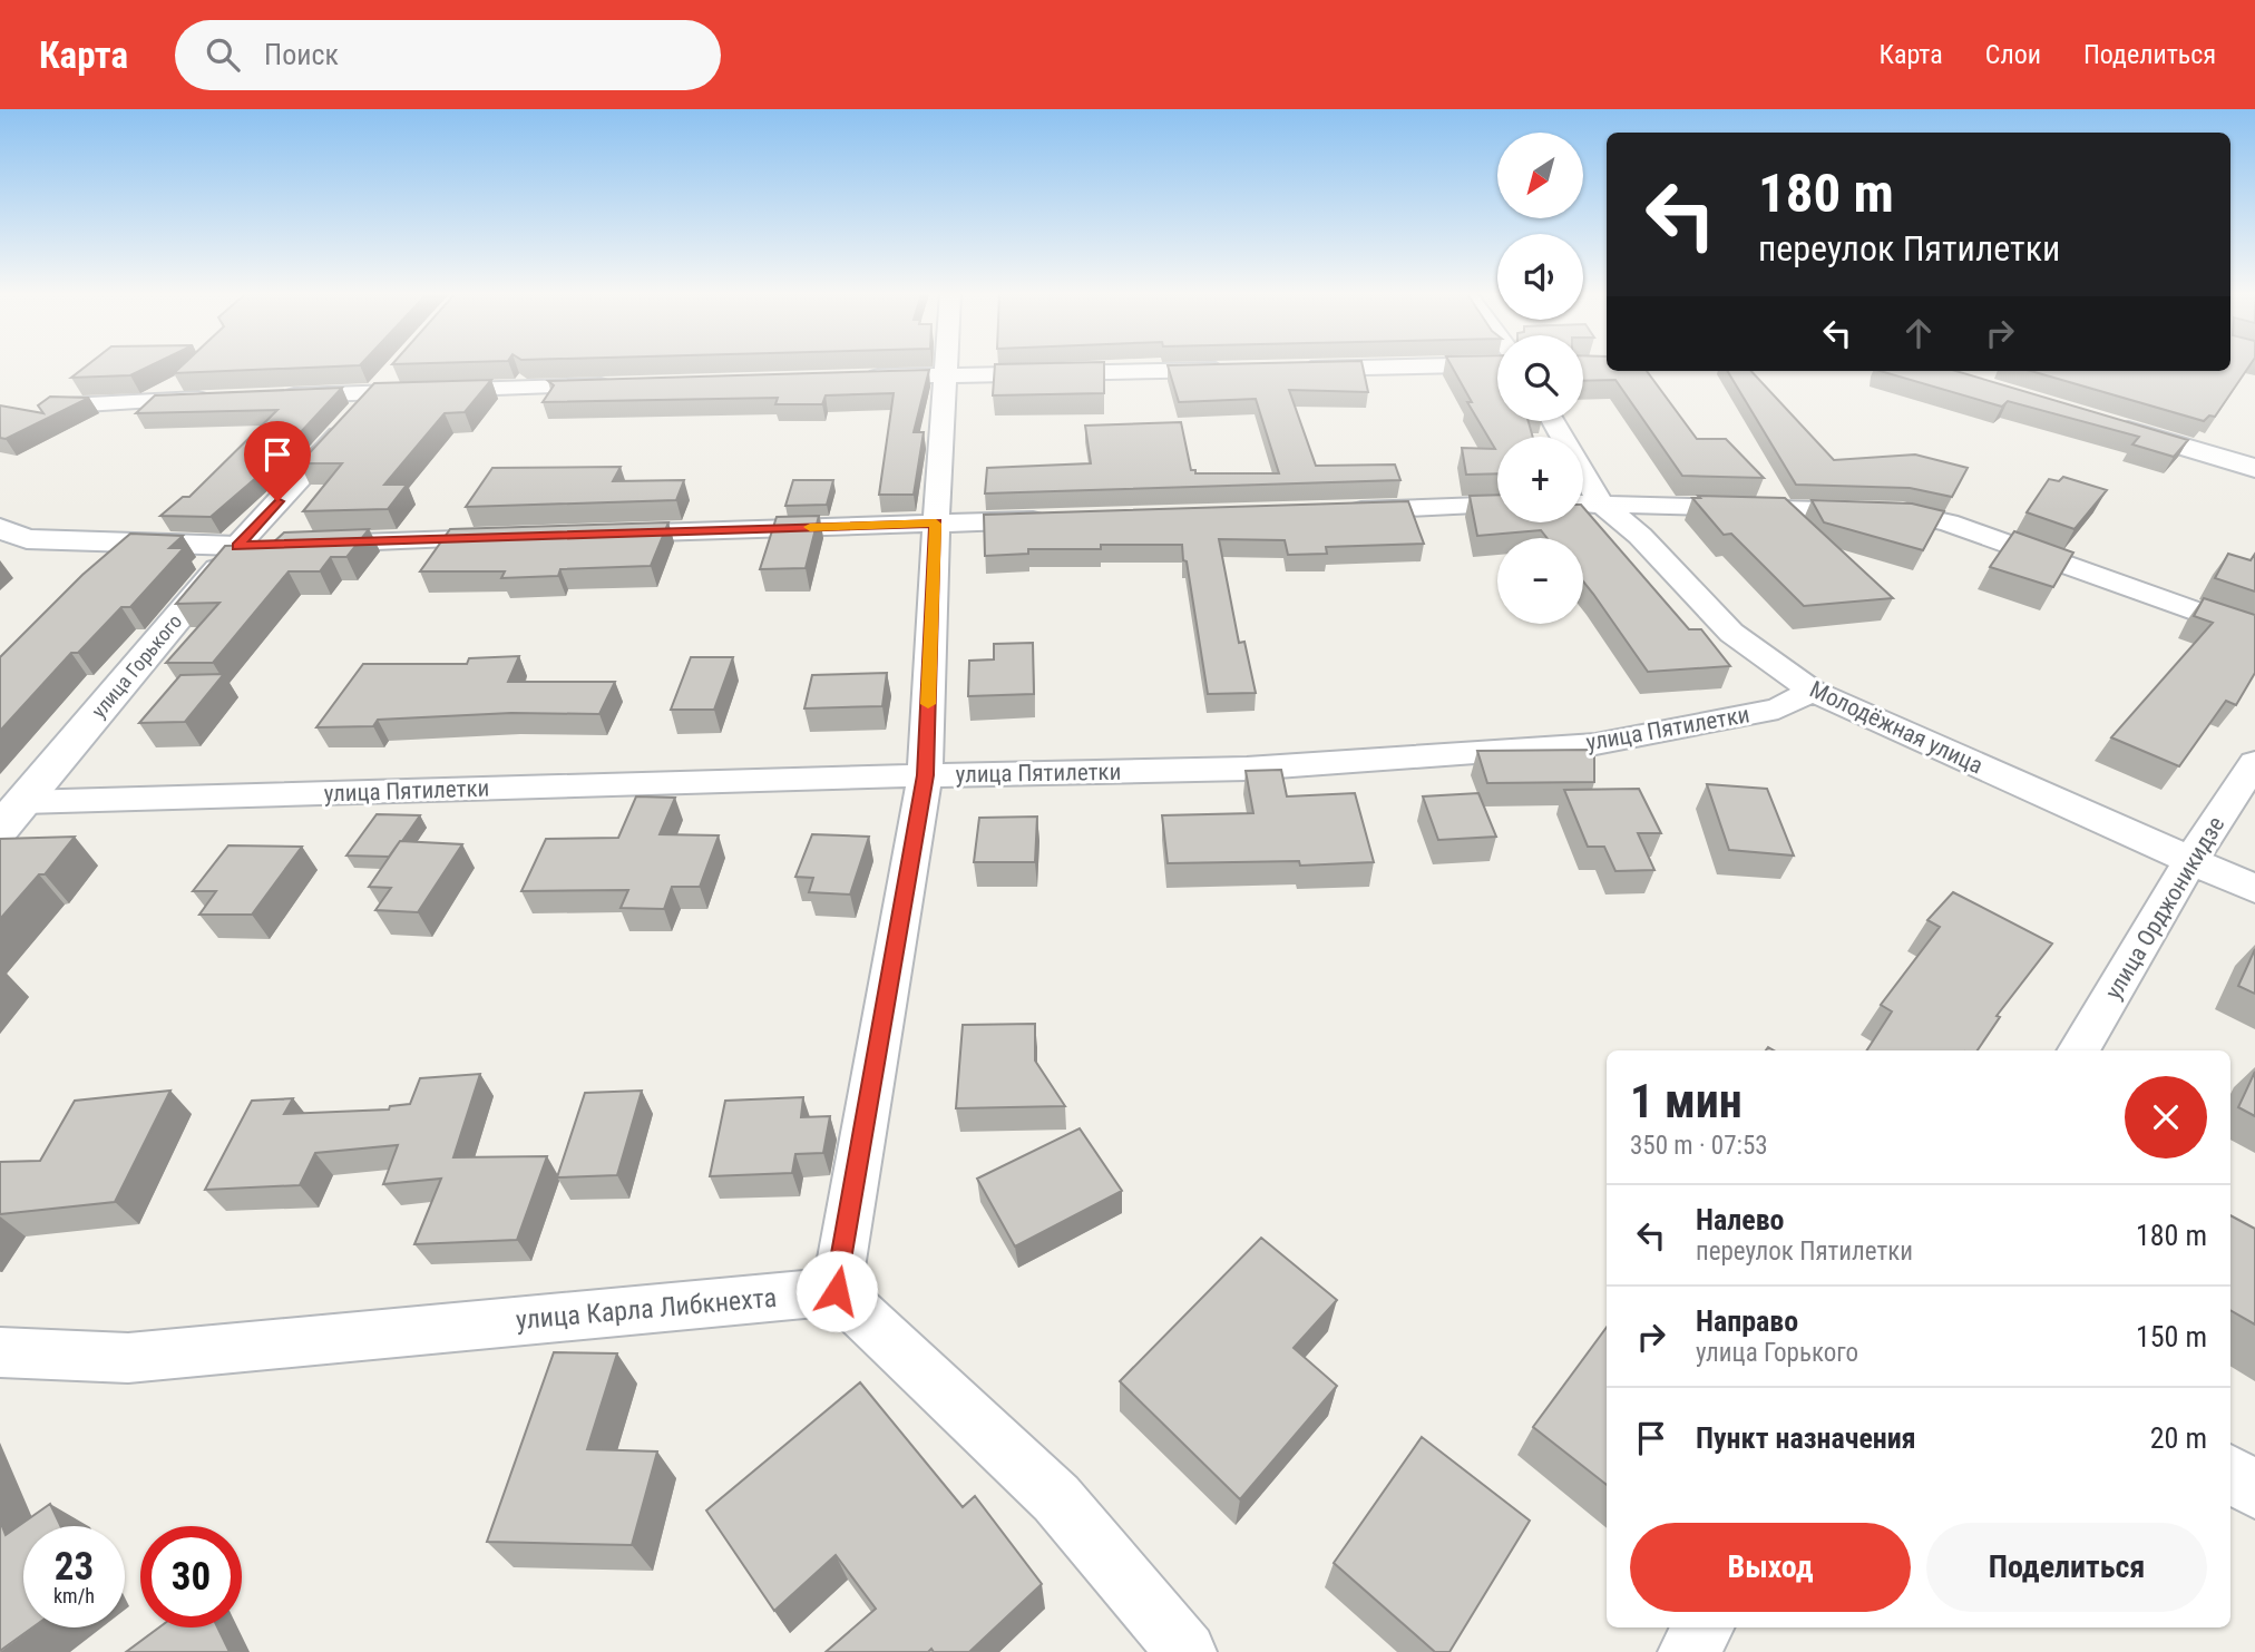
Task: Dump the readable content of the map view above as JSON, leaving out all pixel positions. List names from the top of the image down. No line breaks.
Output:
{"streets":{"street":["улица Горького","Молодёжная улица","улица Пятилетки","улица Орджоникидзе","улица Карла Либкнехта"]},"crossings":[["улица Горького","улица Пятилетки"],["Молодёжная улица","улица Пятилетки"],["Молодёжная улица","улица Орджоникидзе"]],"north":"bottom left","page":{"header":"Карта","search":"Поиск","nav":["Карта","Слои","Поделиться"],"map_buttons":["+","−"],"turn":["180 m","переулок Пятилетки"],"heading":["1 мин","350 m · 07:53"],"list":[{"name":"Налево","note":"переулок Пятилетки","value":"180 m"},{"name":"Направо","note":"улица Горького","value":"150 m"},{"name":"Пункт назначения","value":"20 m"}],"buttons":["Выход","Поделиться"],"speed":"23 km/h","limit":"30"}}
